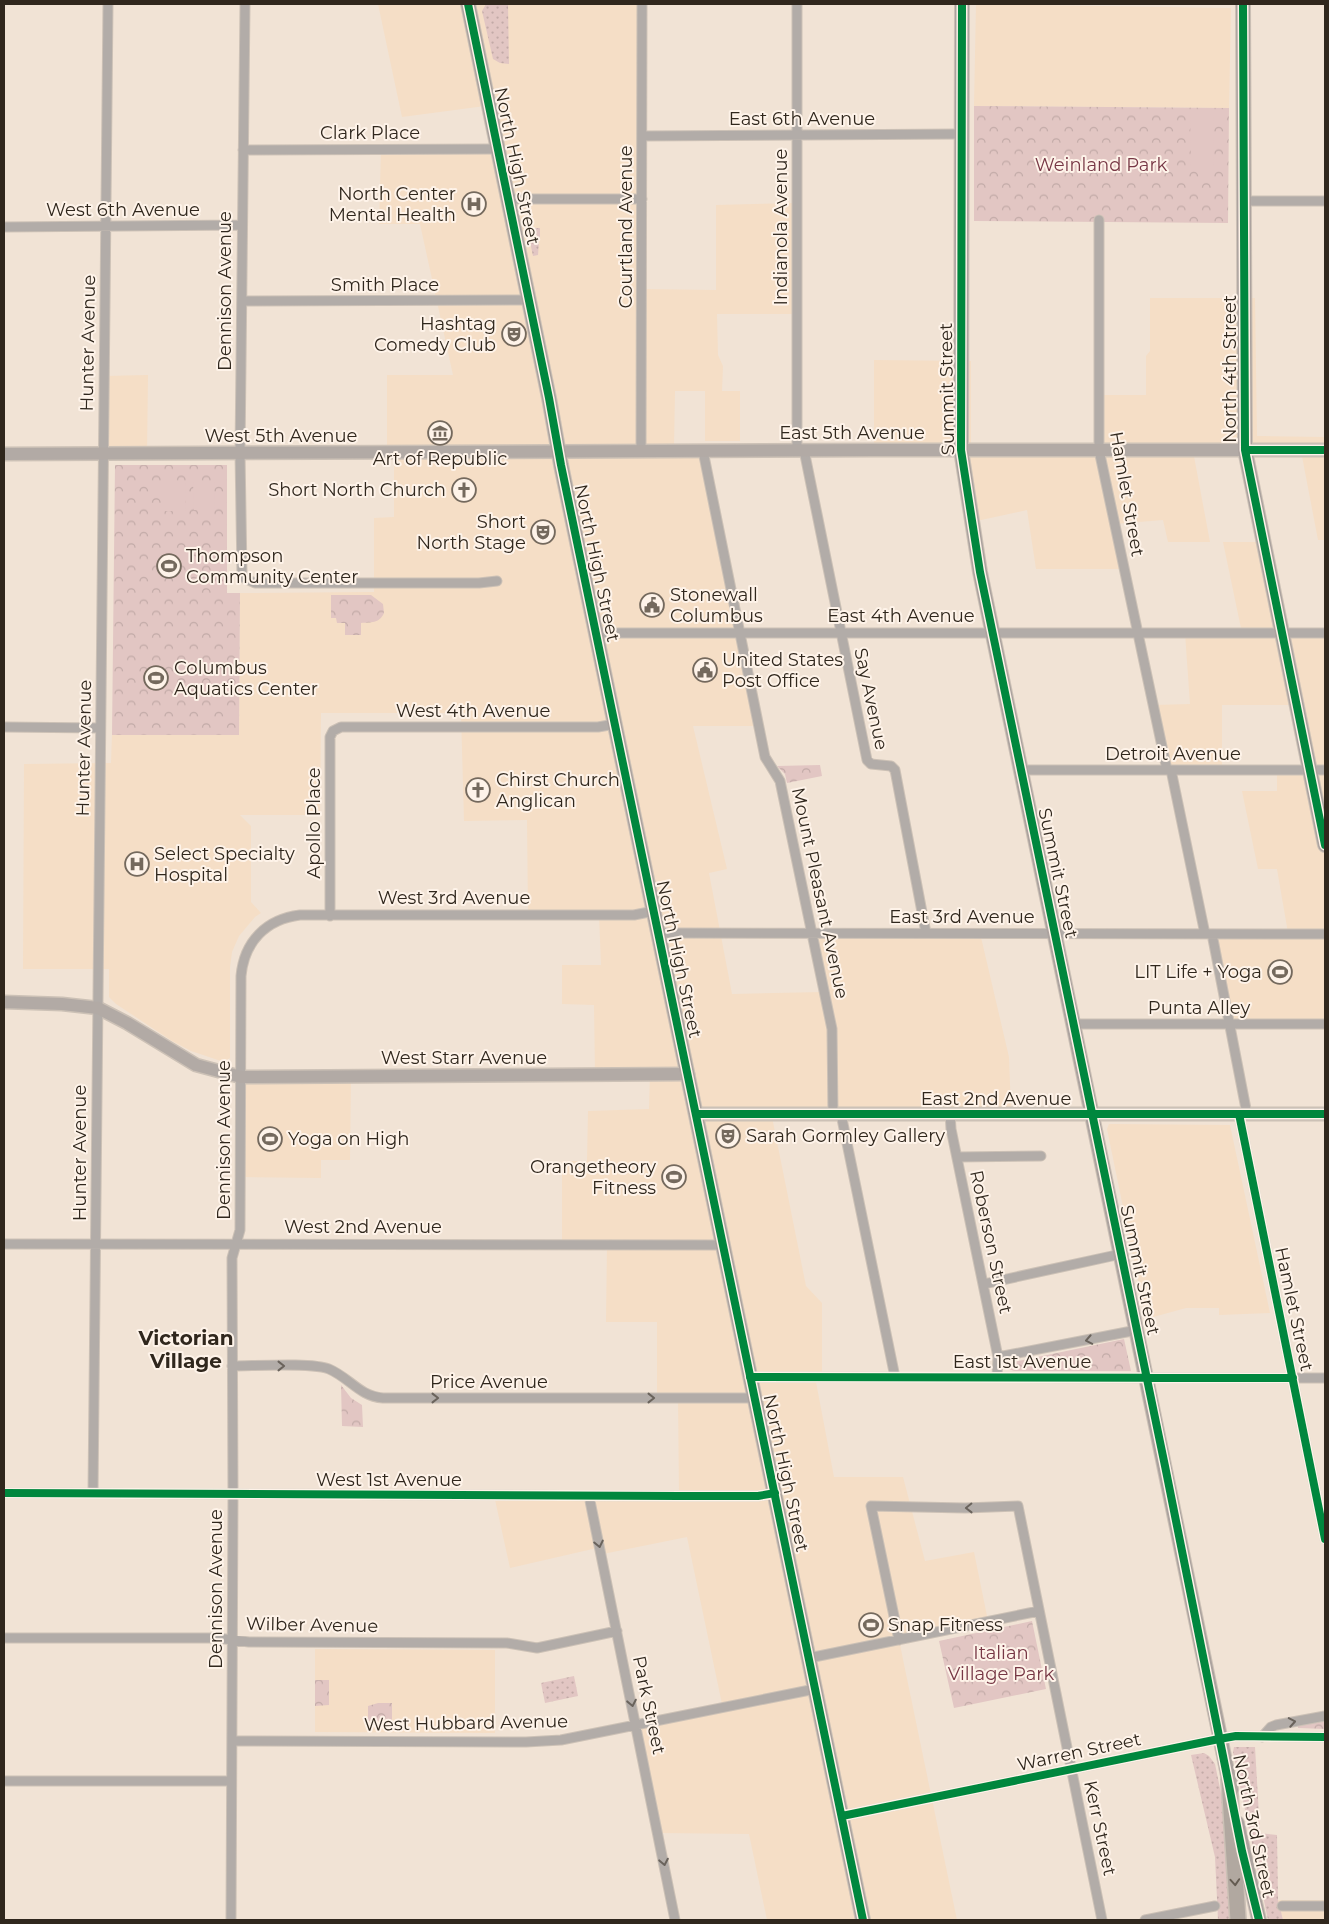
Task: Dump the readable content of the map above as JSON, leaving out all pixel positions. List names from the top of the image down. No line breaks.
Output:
{"streets":{"main road":["North High Street","North 4th Street","Summit Street","East 5th Avenue","West 5th Avenue","West Starr Avenue","East 2nd Avenue","North 3rd Street"],"street":["East 6th Avenue","Clark Place","West 6th Avenue","Courtland Avenue","Indianola Avenue","Smith Place","Dennison Avenue","Hunter Avenue","Hamlet Street","East 4th Avenue","Say Avenue","West 4th Avenue","Detroit Avenue","Apollo Place","Mount Pleasant Avenue","West 3rd Avenue","East 3rd Avenue","Punta Alley","West 2nd Avenue","Roberson Street","East 1st Avenue","Price Avenue","West 1st Avenue","Wilber Avenue","Park Street","West Hubbard Avenue","Warren Street","Kerr Street"]},"crossings":[["East 6th Avenue","Courtland Avenue"],["East 6th Avenue","Indianola Avenue"],["East 6th Avenue","Summit Street"],["Clark Place","North High Street"],["Clark Place","Dennison Avenue"],["North High Street","Smith Place"],["North High Street","East 5th Avenue"],["North High Street","West 5th Avenue"],["North High Street","East 4th Avenue"],["North High Street","West 4th Avenue"],["North High Street","West 3rd Avenue"],["North High Street","East 3rd Avenue"],["North High Street","West Starr Avenue"],["North High Street","East 2nd Avenue"],["North High Street","West 2nd Avenue"],["North High Street","East 1st Avenue"],["North High Street","Price Avenue"],["North High Street","West 1st Avenue"],["North High Street","West Hubbard Avenue"],["North High Street","Warren Street"],["West 6th Avenue","Dennison Avenue"],["West 6th Avenue","Hunter Avenue"],["Courtland Avenue","East 5th Avenue"],["Indianola Avenue","East 5th Avenue"],["Indianola Avenue","Say Avenue"],["Smith Place","Dennison Avenue"],["Dennison Avenue","West 5th Avenue"],["Dennison Avenue","West 3rd Avenue"],["Dennison Avenue","West Starr Avenue"],["Dennison Avenue","West 2nd Avenue"],["Dennison Avenue","Price Avenue"],["Dennison Avenue","West 1st Avenue"],["Dennison Avenue","Wilber Avenue"],["Dennison Avenue","West Hubbard Avenue"],["Hunter Avenue","West 5th Avenue"],["Hunter Avenue","West 2nd Avenue"],["Hunter Avenue","West 1st Avenue"],["North 4th Street","East 5th Avenue"],["North 4th Street","East 4th Avenue"],["North 4th Street","Detroit Avenue"],["Summit Street","East 5th Avenue"],["Summit Street","East 4th Avenue"],["Summit Street","Detroit Avenue"],["Summit Street","East 3rd Avenue"],["Summit Street","Punta Alley"],["Summit Street","East 2nd Avenue"],["Summit Street","East 1st Avenue"],["Summit Street","Warren Street"],["Summit Street","North 3rd Street"],["East 5th Avenue","West 5th Avenue"],["East 5th Avenue","Hamlet Street"],["East 5th Avenue","Say Avenue"],["East 5th Avenue","Mount Pleasant Avenue"],["Hamlet Street","East 4th Avenue"],["Hamlet Street","Detroit Avenue"],["Hamlet Street","East 3rd Avenue"],["Hamlet Street","Punta Alley"],["Hamlet Street","East 2nd Avenue"],["Hamlet Street","East 1st Avenue"],["East 4th Avenue","Say Avenue"],["East 4th Avenue","Mount Pleasant Avenue"],["Say Avenue","East 3rd Avenue"],["West 4th Avenue","Apollo Place"],["Apollo Place","West 3rd Avenue"],["Mount Pleasant Avenue","East 3rd Avenue"],["Mount Pleasant Avenue","East 2nd Avenue"],["Mount Pleasant Avenue","East 1st Avenue"],["East 2nd Avenue","Roberson Street"],["Roberson Street","East 1st Avenue"],["West 1st Avenue","Park Street"],["Wilber Avenue","Park Street"],["Park Street","West Hubbard Avenue"],["Warren Street","North 3rd Street"],["Warren Street","Kerr Street"]],"one_way":["Price Avenue","Park Street"],"districts":["Victorian Village"],"parks":["Weinland Park","Italian Village Park"],"places":{"hospital":["North Center Mental Health","Select Specialty Hospital"],"theatre":["Hashtag Comedy Club","Short North Stage","Sarah Gormley Gallery"],"museum":["Art of Republic"],"church":["Short North Church","Chirst Church Anglican"],"sports":["Thompson Community Center","Columbus Aquatics Center","LIT Life + Yoga","Yoga on High","Orangetheory Fitness","Snap Fitness"],"public building":["Stonewall Columbus","United States Post Office"]}}
